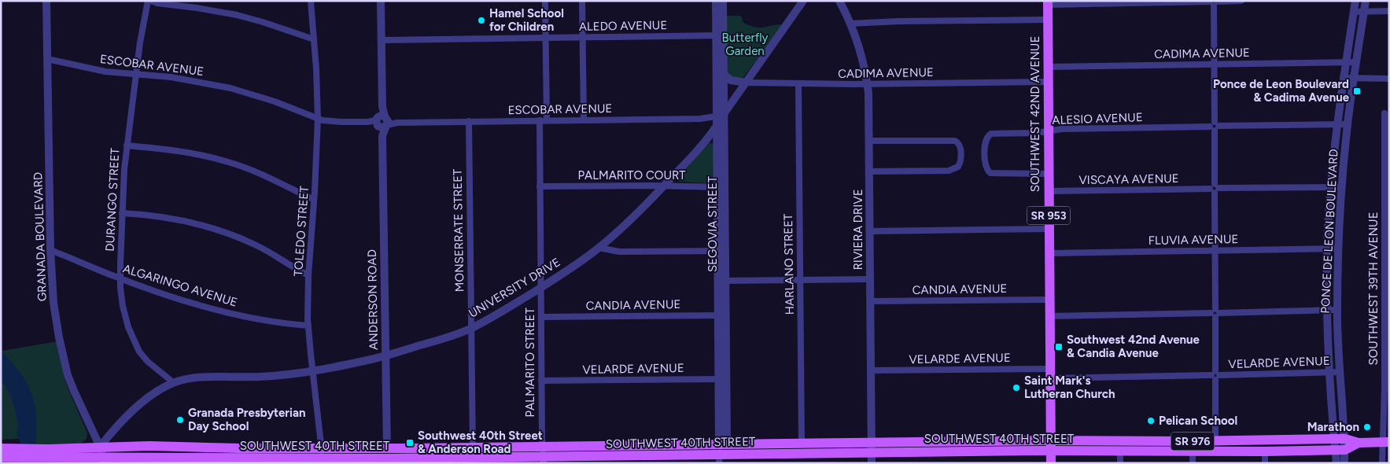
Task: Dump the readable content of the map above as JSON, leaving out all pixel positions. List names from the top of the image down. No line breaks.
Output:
{"streets":{"main road":["SOUTHWEST 42ND AVENUE","SR 953","SOUTHWEST 40TH STREET","SR 976"],"street":["ALEDO AVENUE","CADIMA AVENUE","ESCOBAR AVENUE","ALESIO AVENUE","PALMARITO COURT","VISCAYA AVENUE","DURANGO STREET","SEGOVIA STREET","RIVIERA DRIVE","MONSERRATE STREET","TOLEDO STREET","PONCE DE LEON BOULEVARD","GRANADA BOULEVARD","FLUVIA AVENUE","HARLANO STREET","ALGARINGO AVENUE","UNIVERSITY DRIVE","SOUTHWEST 39TH AVENUE","CANDIA AVENUE","ANDERSON ROAD","VELARDE AVENUE","PALMARITO STREET"]},"crossings":[["ALEDO AVENUE","SEGOVIA STREET"],["CADIMA AVENUE","SOUTHWEST 42ND AVENUE"],["CADIMA AVENUE","RIVIERA DRIVE"],["CADIMA AVENUE","PONCE DE LEON BOULEVARD"],["CADIMA AVENUE","HARLANO STREET"],["CADIMA AVENUE","UNIVERSITY DRIVE"],["ESCOBAR AVENUE","DURANGO STREET"],["ESCOBAR AVENUE","SEGOVIA STREET"],["ESCOBAR AVENUE","MONSERRATE STREET"],["ESCOBAR AVENUE","TOLEDO STREET"],["ESCOBAR AVENUE","GRANADA BOULEVARD"],["ESCOBAR AVENUE","UNIVERSITY DRIVE"],["ESCOBAR AVENUE","ANDERSON ROAD"],["ESCOBAR AVENUE","PALMARITO STREET"],["SOUTHWEST 42ND AVENUE","ALESIO AVENUE"],["SOUTHWEST 42ND AVENUE","VISCAYA AVENUE"],["SOUTHWEST 42ND AVENUE","FLUVIA AVENUE"],["SOUTHWEST 42ND AVENUE","CANDIA AVENUE"],["SOUTHWEST 42ND AVENUE","VELARDE AVENUE"],["SOUTHWEST 42ND AVENUE","SOUTHWEST 40TH STREET"],["ALESIO AVENUE","PONCE DE LEON BOULEVARD"],["PALMARITO COURT","SEGOVIA STREET"],["PALMARITO COURT","UNIVERSITY DRIVE"],["PALMARITO COURT","PALMARITO STREET"],["VISCAYA AVENUE","PONCE DE LEON BOULEVARD"],["DURANGO STREET","ALGARINGO AVENUE"],["DURANGO STREET","UNIVERSITY DRIVE"],["SEGOVIA STREET","UNIVERSITY DRIVE"],["SEGOVIA STREET","CANDIA AVENUE"],["SEGOVIA STREET","VELARDE AVENUE"],["SEGOVIA STREET","SOUTHWEST 40TH STREET"],["RIVIERA DRIVE","CANDIA AVENUE"],["RIVIERA DRIVE","VELARDE AVENUE"],["RIVIERA DRIVE","SOUTHWEST 40TH STREET"],["MONSERRATE STREET","UNIVERSITY DRIVE"],["MONSERRATE STREET","SOUTHWEST 40TH STREET"],["TOLEDO STREET","ALGARINGO AVENUE"],["TOLEDO STREET","UNIVERSITY DRIVE"],["TOLEDO STREET","SOUTHWEST 40TH STREET"],["PONCE DE LEON BOULEVARD","FLUVIA AVENUE"],["PONCE DE LEON BOULEVARD","VELARDE AVENUE"],["PONCE DE LEON BOULEVARD","SOUTHWEST 40TH STREET"],["GRANADA BOULEVARD","ALGARINGO AVENUE"],["GRANADA BOULEVARD","UNIVERSITY DRIVE"],["GRANADA BOULEVARD","SOUTHWEST 40TH STREET"],["HARLANO STREET","SOUTHWEST 40TH STREET"],["UNIVERSITY DRIVE","ANDERSON ROAD"],["UNIVERSITY DRIVE","PALMARITO STREET"],["UNIVERSITY DRIVE","SOUTHWEST 40TH STREET"],["SOUTHWEST 39TH AVENUE","SOUTHWEST 40TH STREET"],["CANDIA AVENUE","PALMARITO STREET"],["ANDERSON ROAD","SOUTHWEST 40TH STREET"],["VELARDE AVENUE","PALMARITO STREET"],["PALMARITO STREET","SOUTHWEST 40TH STREET"]],"parks":["Butterfly Garden"],"places":{"other":["Hamel School for Children","Saint Mark's Lutheran Church","Granada Presbyterian Day School","Pelican School","Marathon"],"transit":["Ponce de Leon Boulevard & Cadima Avenue","Southwest 42nd Avenue & Candia Avenue","Southwest 40th Street & Anderson Road"]}}
